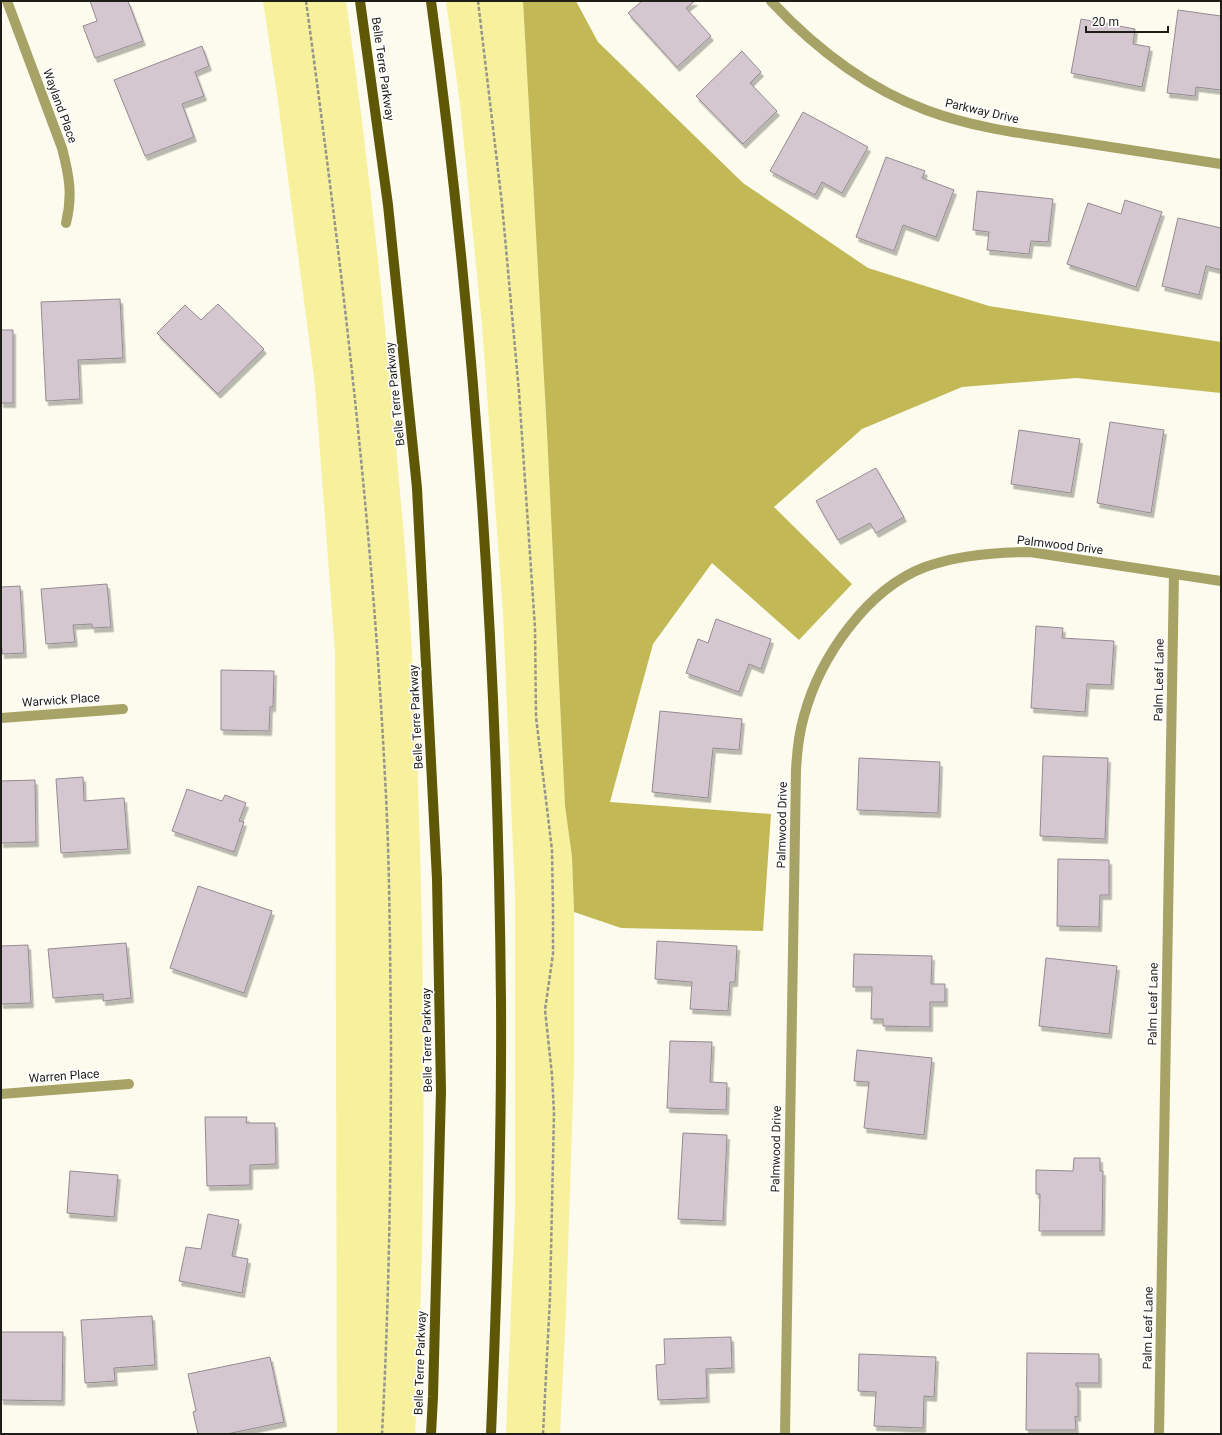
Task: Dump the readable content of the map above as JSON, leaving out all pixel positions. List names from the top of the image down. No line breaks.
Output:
{"streets":{"main road":["Belle Terre Parkway"],"street":["Wayland Place","Parkway Drive","Palmwood Drive","Palm Leaf Lane","Warwick Place","Warren Place"]},"crossings":[["Palmwood Drive","Palm Leaf Lane"]],"scale_bar":"20 m"}
